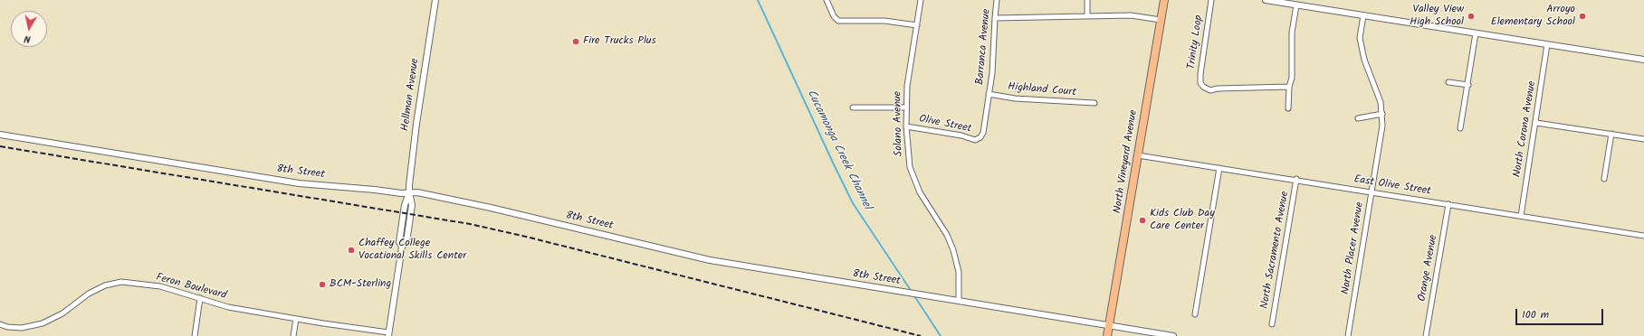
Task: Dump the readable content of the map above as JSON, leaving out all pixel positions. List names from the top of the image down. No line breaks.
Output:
{"streets":{"main road":["North Vineyard Avenue"],"street":["Trinity Loop","Barranca Avenue","Highland Court","Hellman Avenue","Solano Avenue","Olive Street","North Corona Avenue","8th Street","East Olive Street","North Placer Avenue","North Sacramento Avenue","Orange Avenue","Feron Boulevard"]},"crossings":[["Barranca Avenue","Highland Court"],["Barranca Avenue","Olive Street"],["Hellman Avenue","8th Street"],["Hellman Avenue","Feron Boulevard"],["Solano Avenue","Olive Street"],["Solano Avenue","8th Street"],["North Corona Avenue","East Olive Street"],["North Vineyard Avenue","8th Street"],["North Vineyard Avenue","East Olive Street"],["East Olive Street","North Placer Avenue"],["East Olive Street","North Sacramento Avenue"],["East Olive Street","Orange Avenue"]],"water":["Cucamonga Creek Channel"],"places":["Valley View High School","Arroyo Elementary School","Fire Trucks Plus","Kids Club Day Care Center","Chaffey College Vocational Skills Center","BCM-Sterling"],"scale_bar":"100 m","north":"bottom"}
